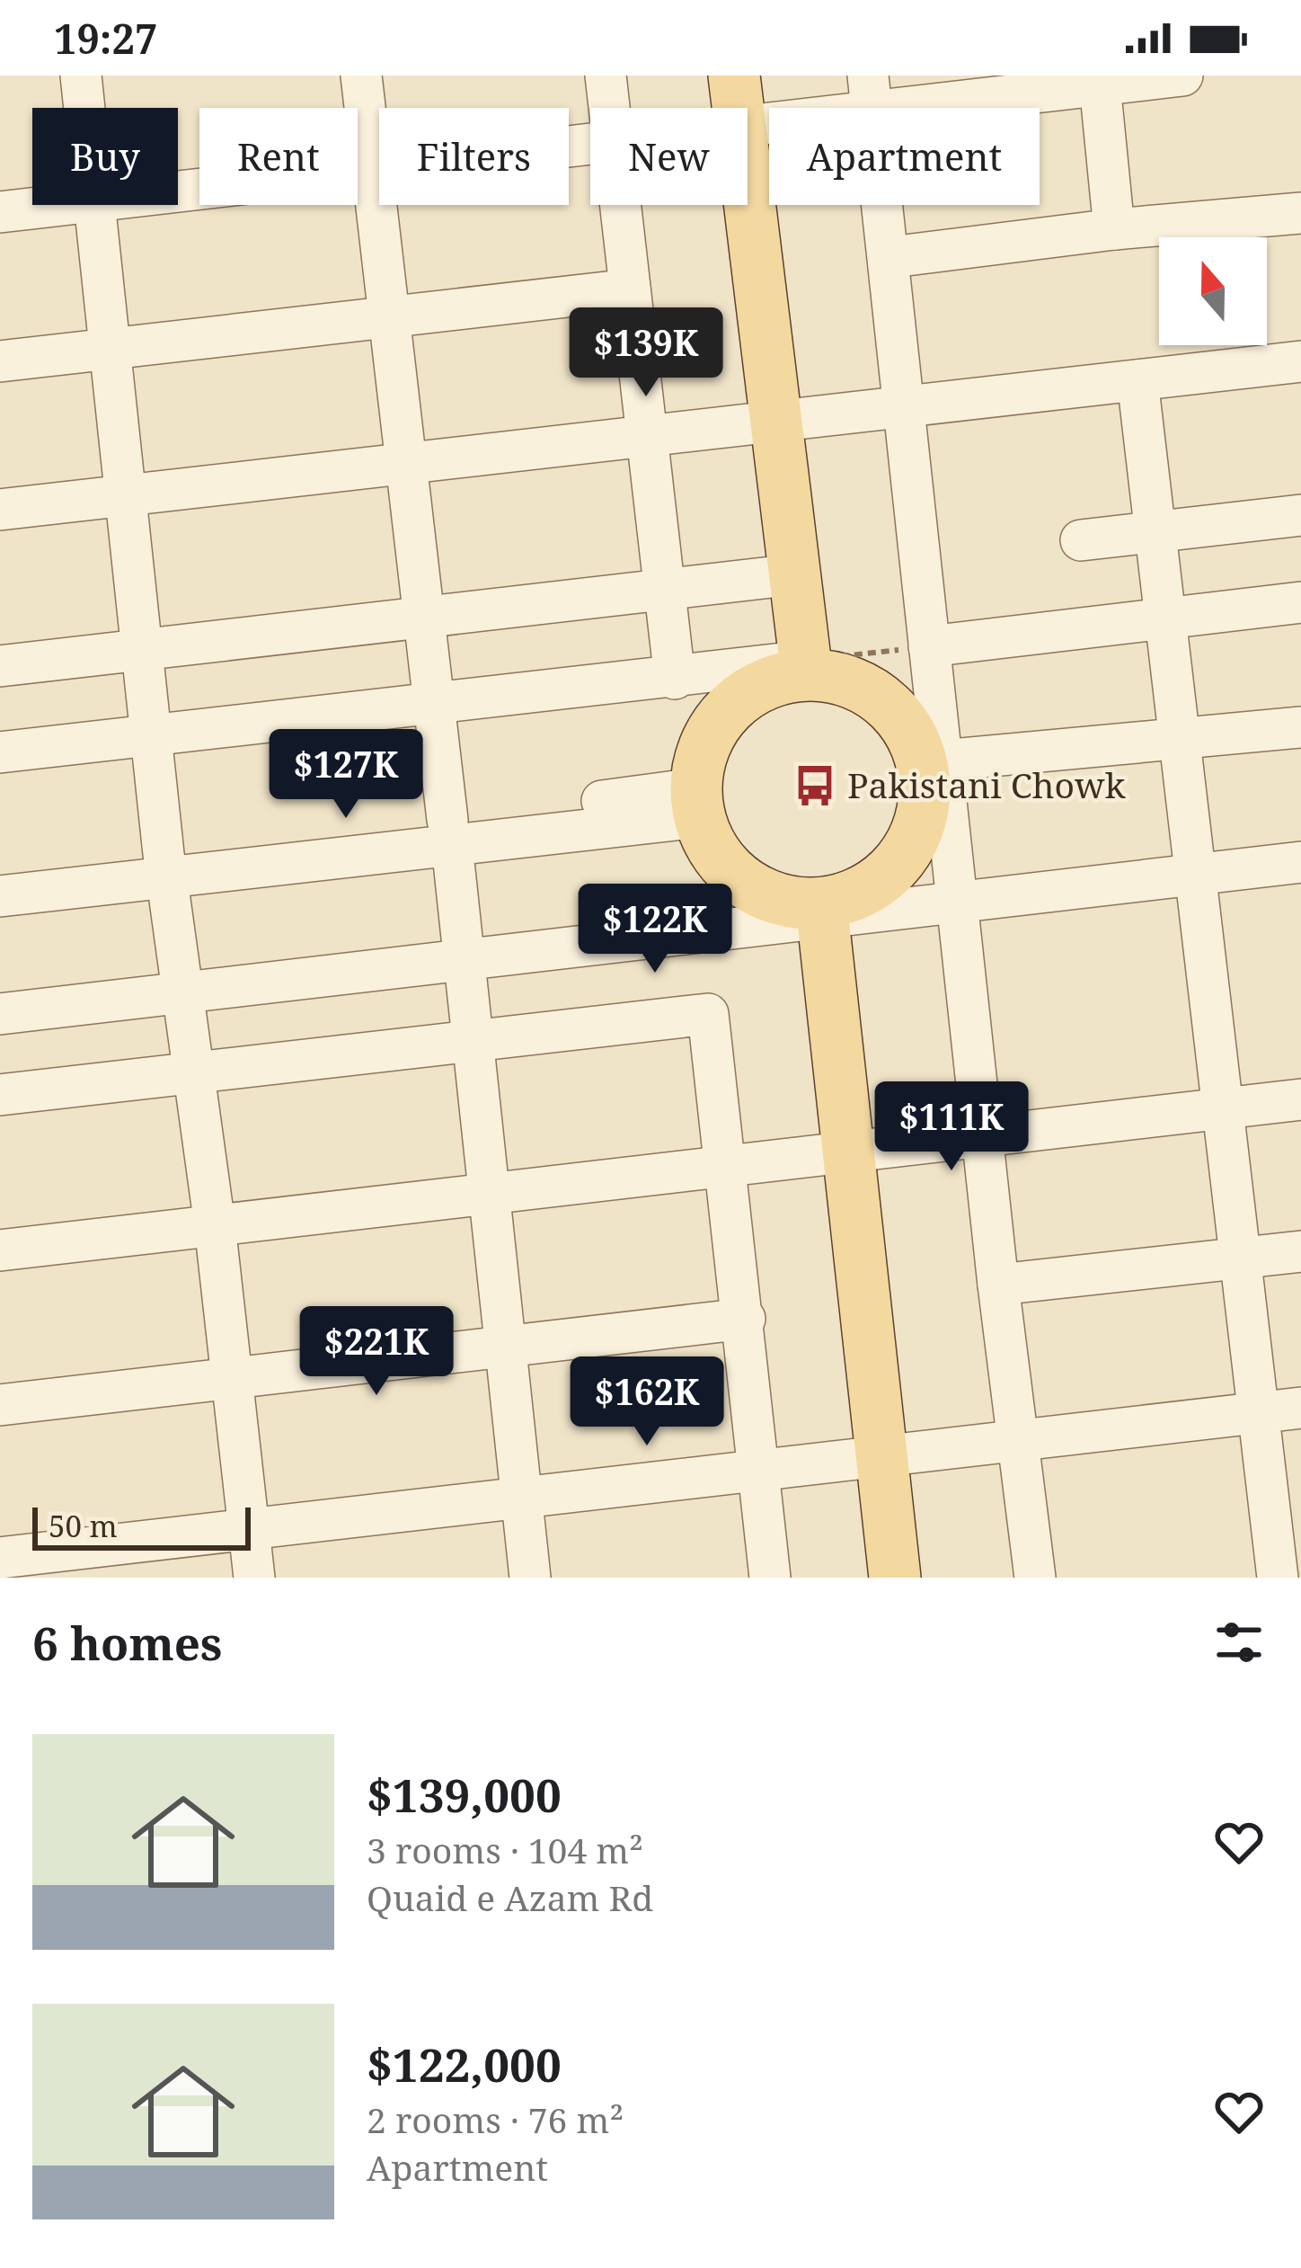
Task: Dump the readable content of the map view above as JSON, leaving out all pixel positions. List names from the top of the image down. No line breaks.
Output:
{"places":{"bus stop":["Pakistani Chowk"]},"scale_bar":"50 m","north":"top","page":{"status":"19:27","chip":["Buy","Rent","Filters","New","Apartment"],"price":["$139K","$127K","$122K","$111K","$221K","$162K"],"scale":"50 m","heading":"6 homes","list":[{"name":"$139,000","note":"3 rooms · 104 m² · Quaid e Azam Rd"},{"name":"$122,000","note":"2 rooms · 76 m² · Apartment"}]}}
